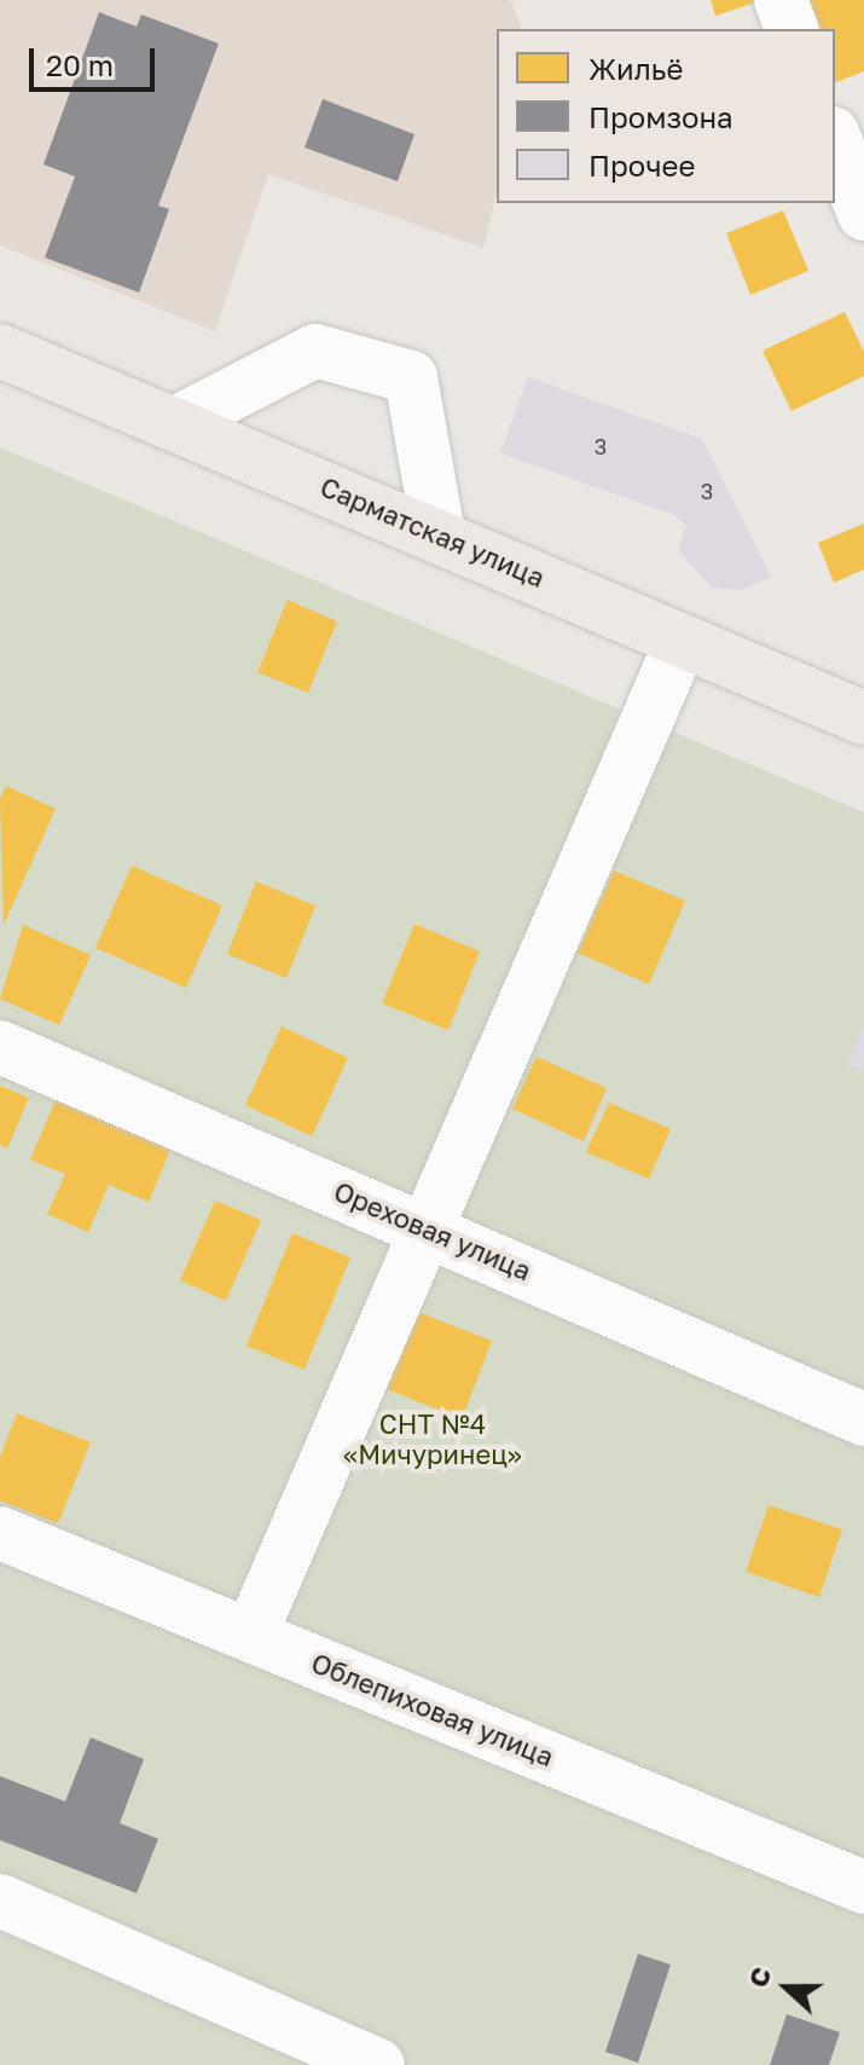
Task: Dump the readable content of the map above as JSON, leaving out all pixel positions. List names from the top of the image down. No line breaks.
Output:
{"streets":{"main road":["Сарматская улица"],"street":["Ореховая улица","Облепиховая улица"]},"parks":["СНТ №4 «Мичуринец»"],"house_numbers":["3","3"],"legend":["Жильё","Промзона","Прочее"],"scale_bar":"20 m","north":"left"}
